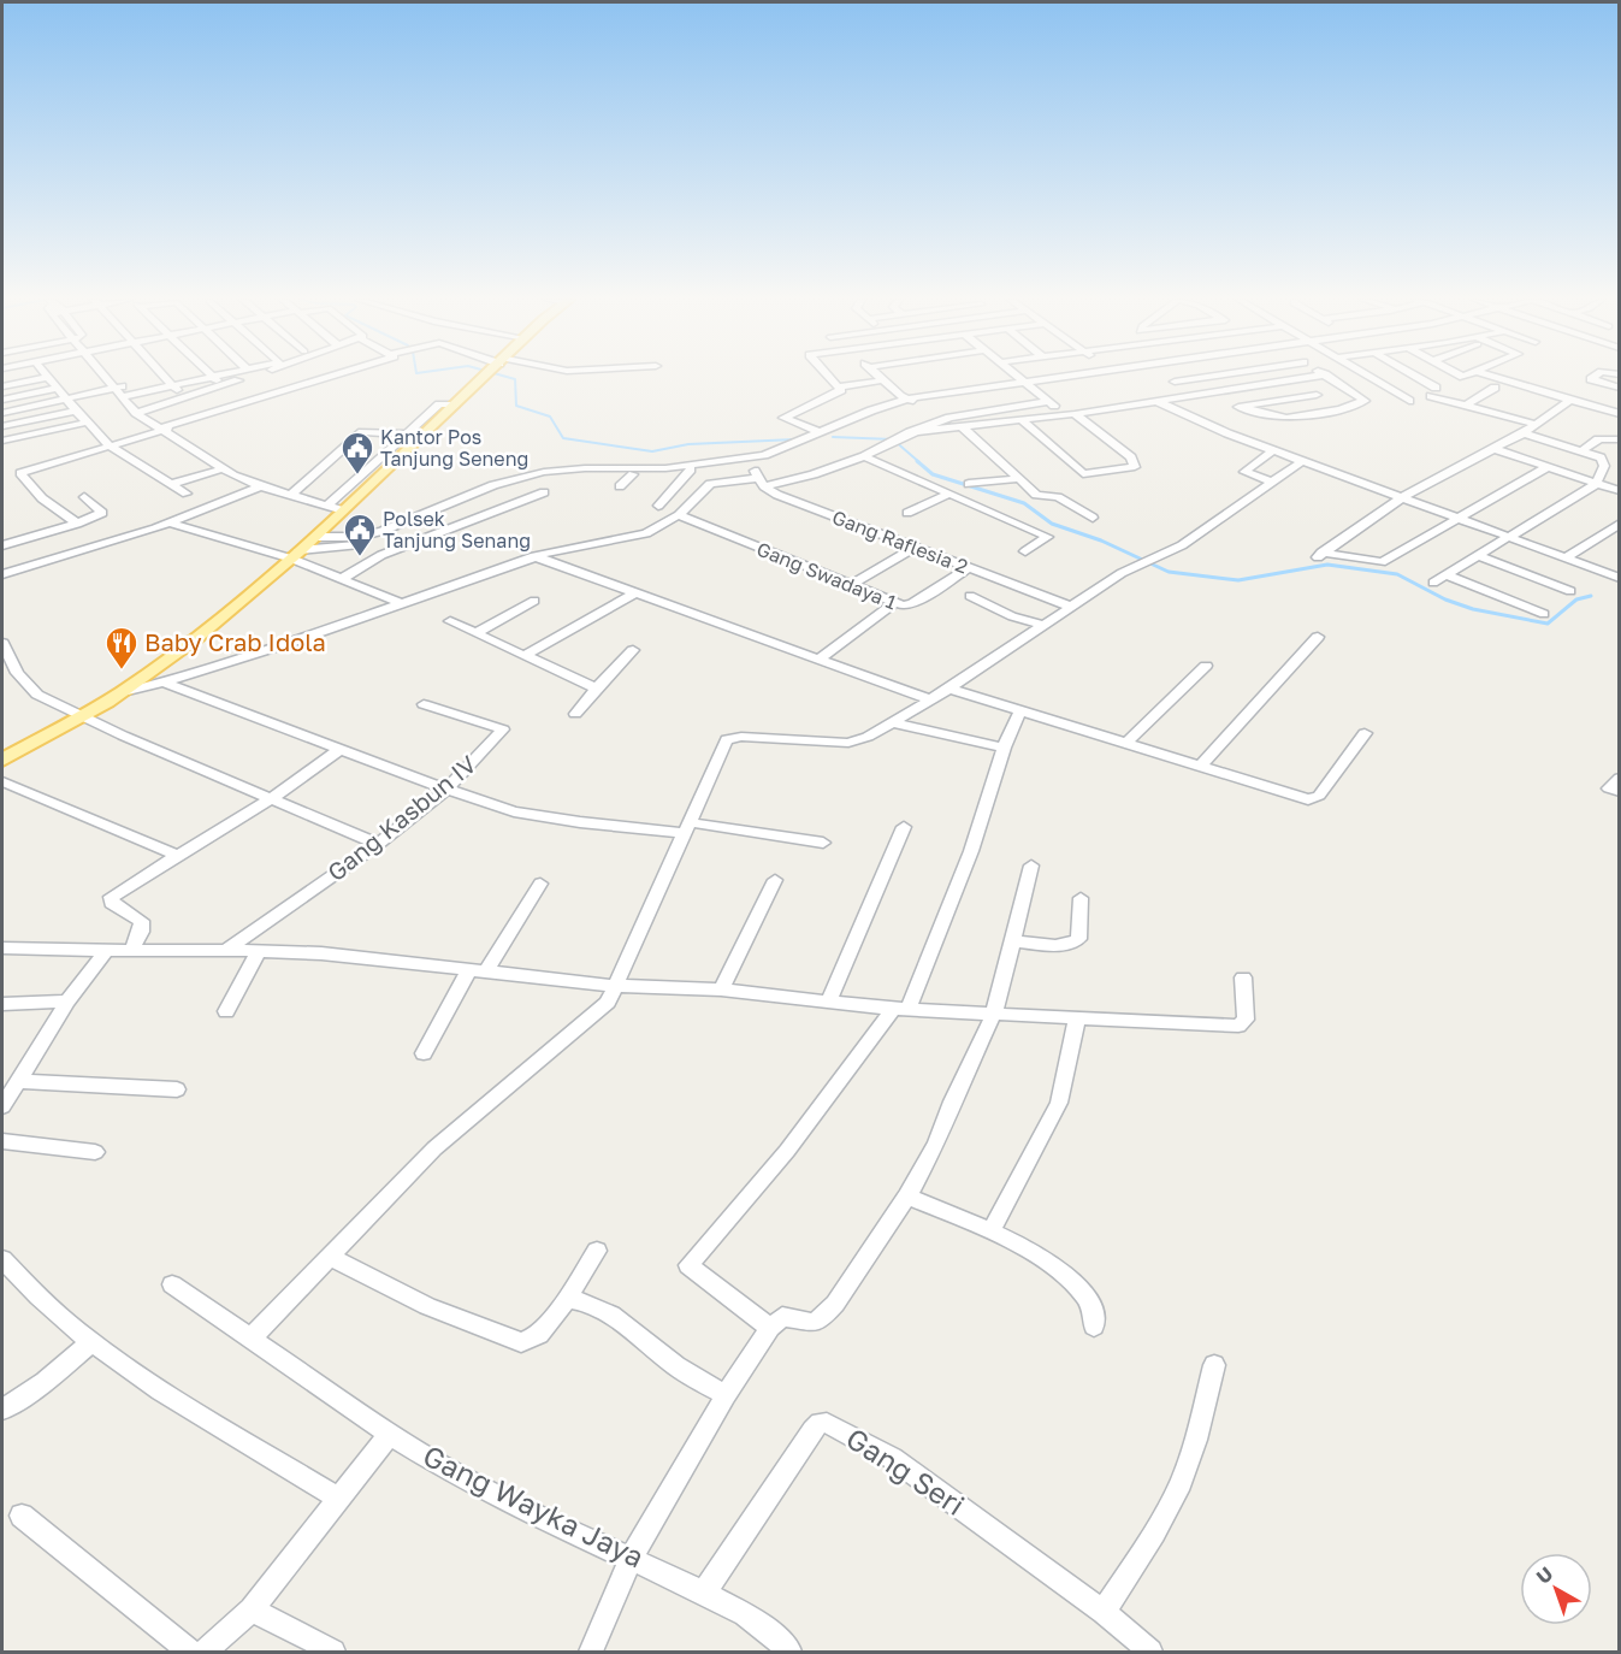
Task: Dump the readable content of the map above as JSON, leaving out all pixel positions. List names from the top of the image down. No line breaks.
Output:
{"streets":{"street":["Gang Raflesia 2","Gang Swadaya 1","Gang Kasbun IV","Gang Seri","Gang Wayka Jaya"]},"crossings":[["Gang Raflesia 2","Gang Swadaya 1"],["Gang Seri","Gang Wayka Jaya"]],"places":{"public building":["Kantor Pos Tanjung Seneng","Polsek Tanjung Senang"],"restaurant":["Baby Crab Idola"]},"north":"top left"}
